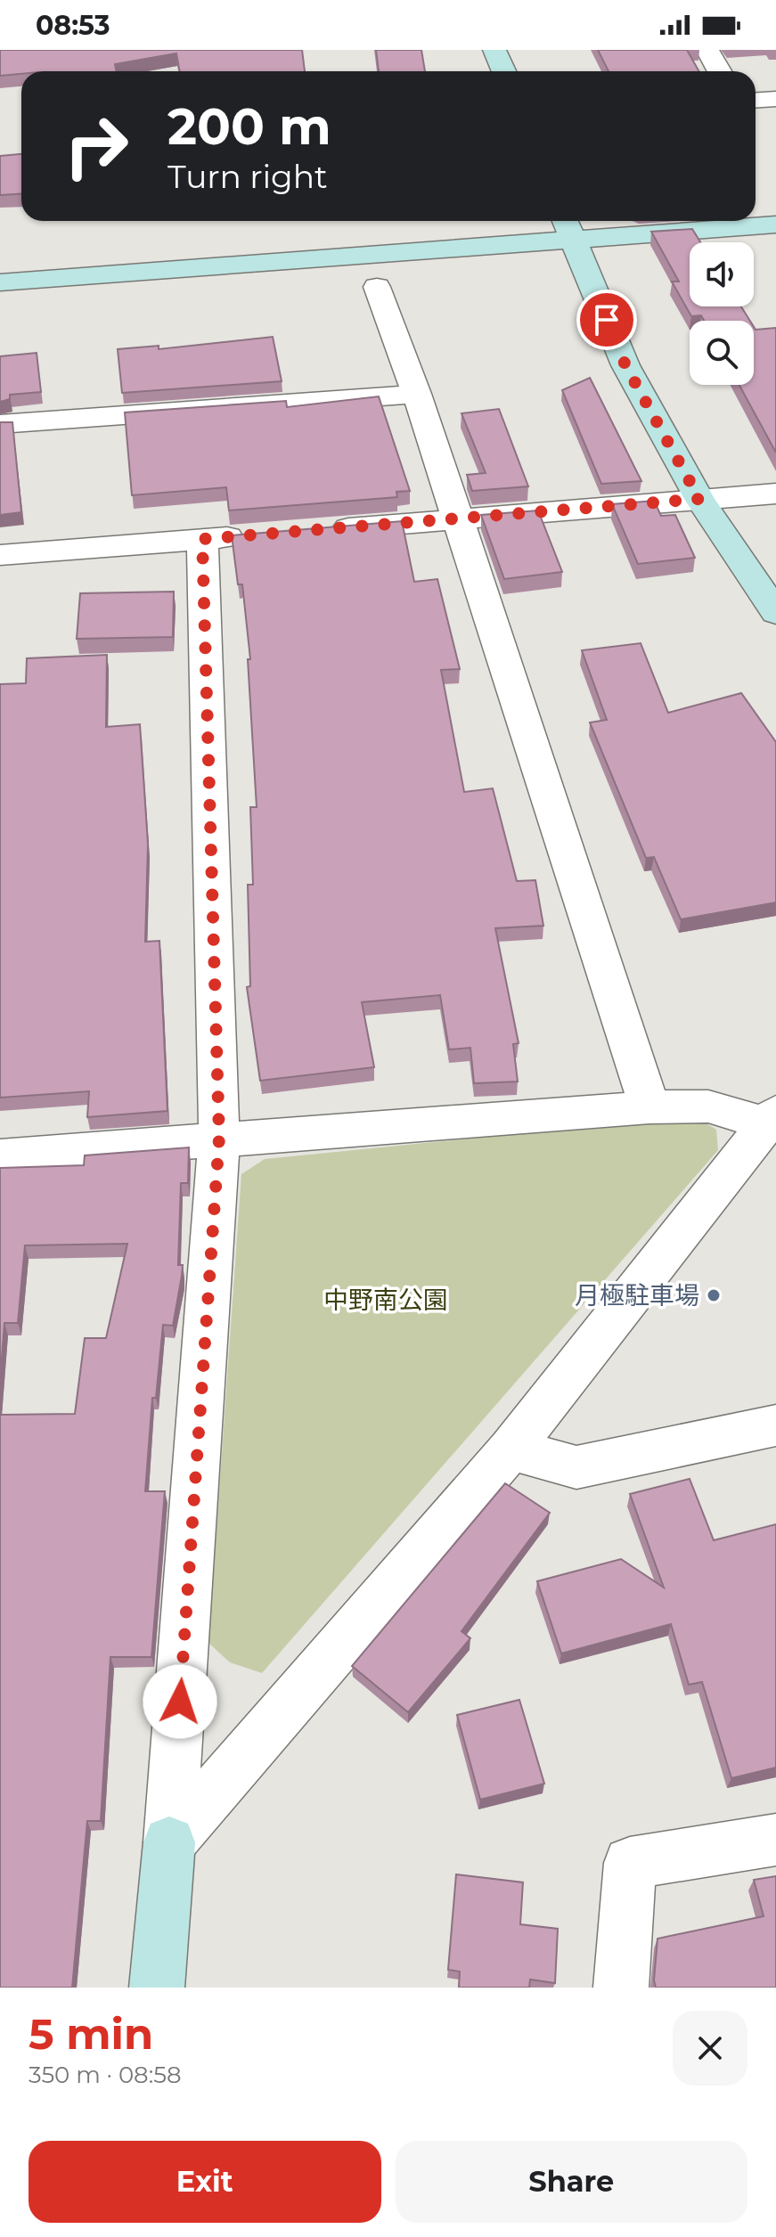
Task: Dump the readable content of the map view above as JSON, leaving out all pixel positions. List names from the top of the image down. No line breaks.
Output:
{"parks":["中野南公園"],"places":["月極駐車場"],"page":{"status":"08:53","turn":["200 m","Turn right"],"heading":["5 min","350 m · 08:58"],"buttons":["Exit","Share"]}}
